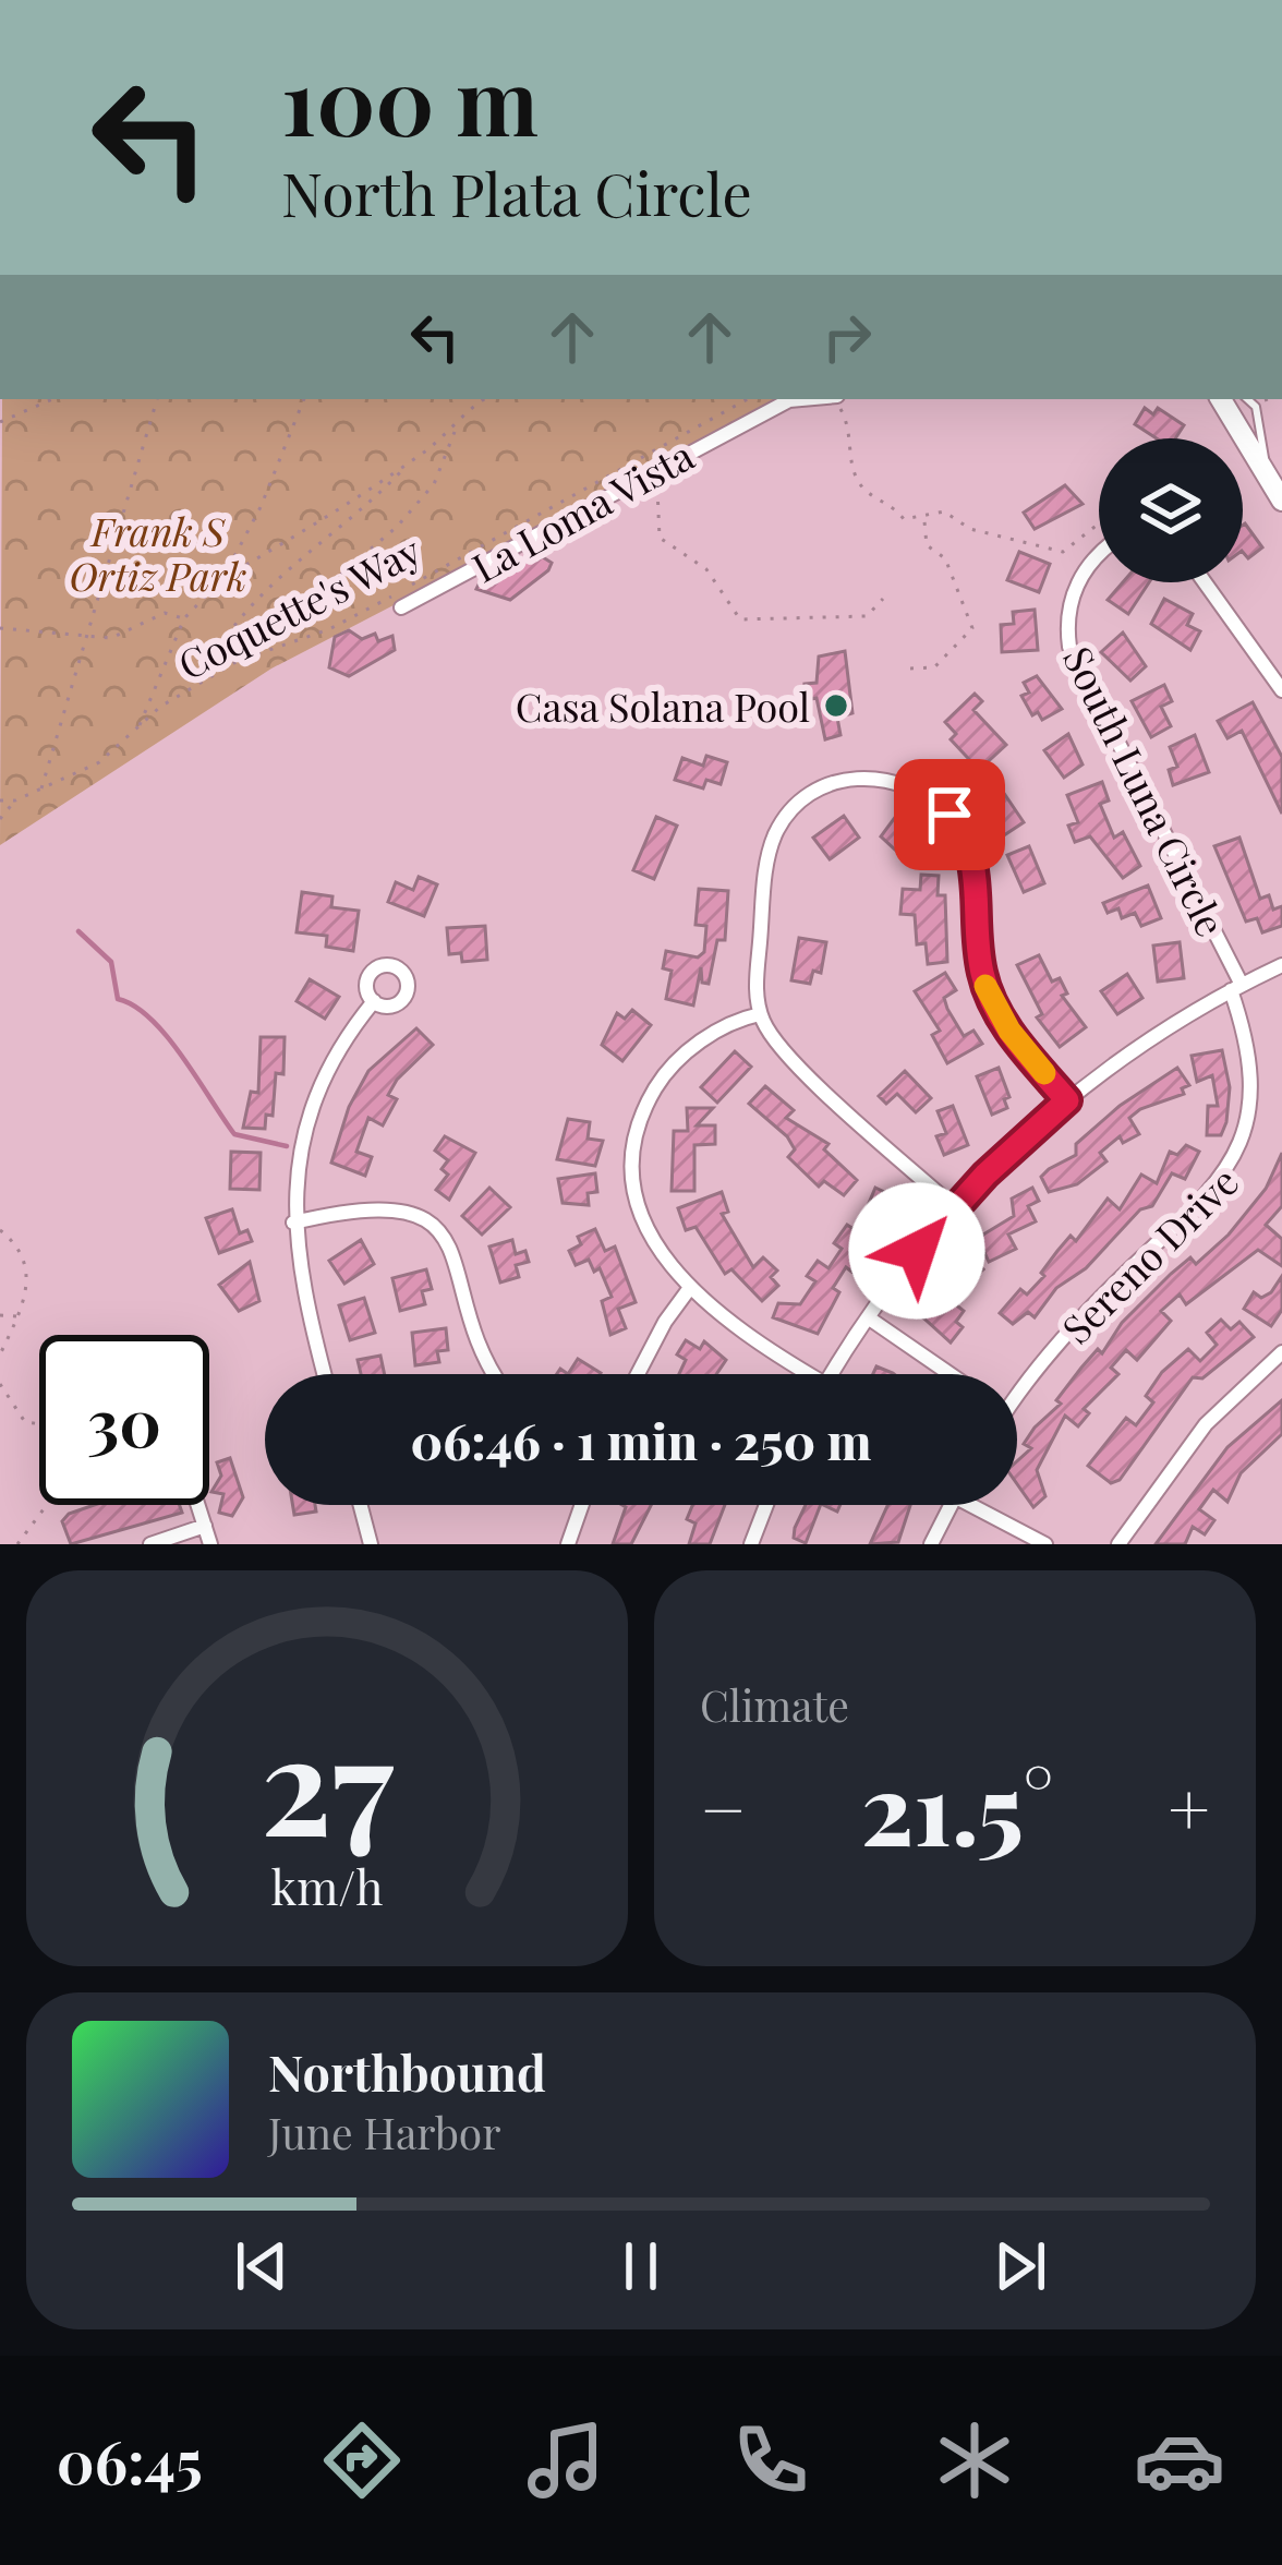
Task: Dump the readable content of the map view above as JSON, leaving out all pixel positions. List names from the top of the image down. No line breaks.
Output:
{"streets":{"street":["La Loma Vista","South Luna Circle","Sereno Drive"],"path":["Coquette's Way"]},"crossings":[["South Luna Circle","Sereno Drive"]],"parks":["Frank S Ortiz Park"],"places":["Casa Solana Pool"],"page":{"turn":["100 m","North Plata Circle"],"limit":"30","trip":"06:46 · 1 min · 250 m","tile":"Climate","heat":["−","21.5°","+"],"song":["Northbound","June Harbor"],"tabs":"06:45","gauge":["27","km/h"]}}
